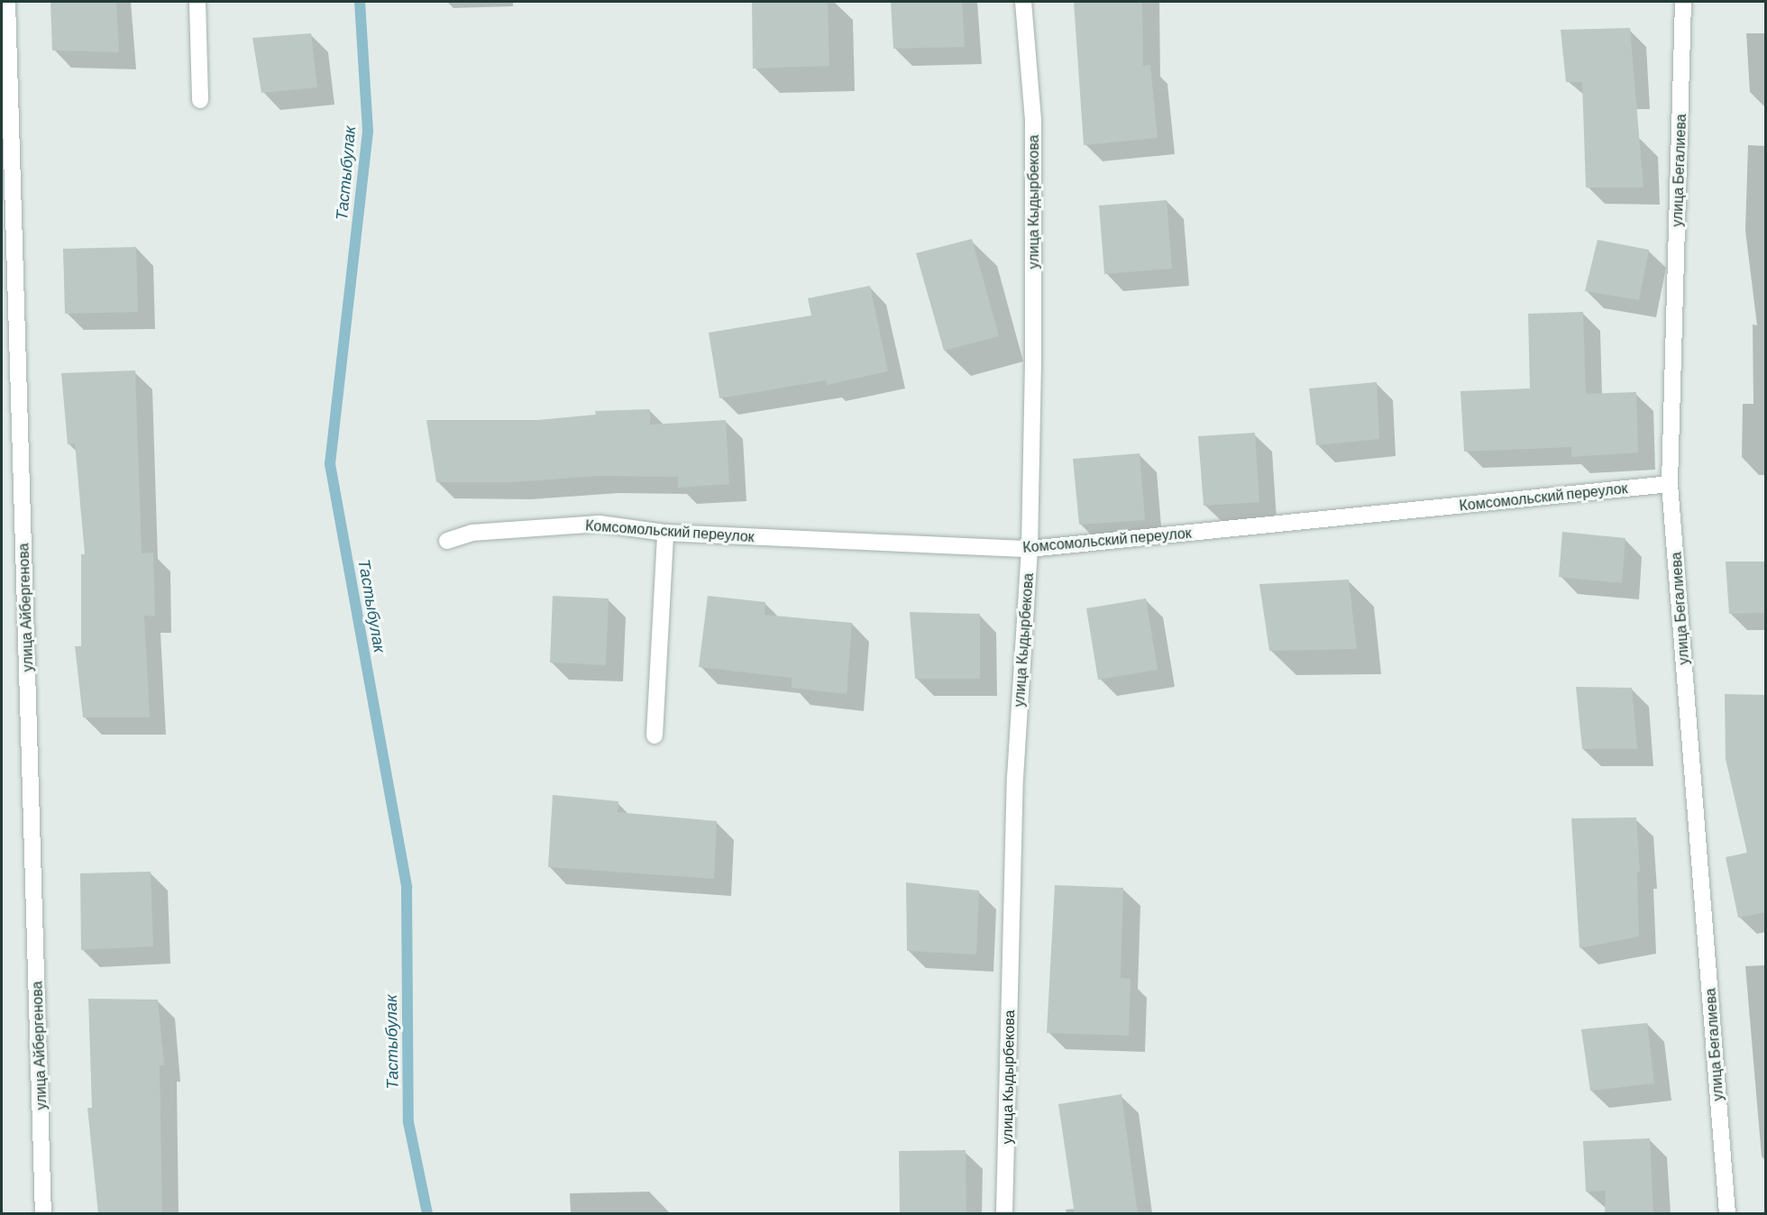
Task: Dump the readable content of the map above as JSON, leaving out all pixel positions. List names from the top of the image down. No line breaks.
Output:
{"streets":{"street":["улица Бегалиева","улица Кыдырбекова","Комсомольский переулок","улица Айбергенова"]},"crossings":[["улица Бегалиева","Комсомольский переулок"],["улица Кыдырбекова","Комсомольский переулок"]],"water":["Тастыбулак"]}
